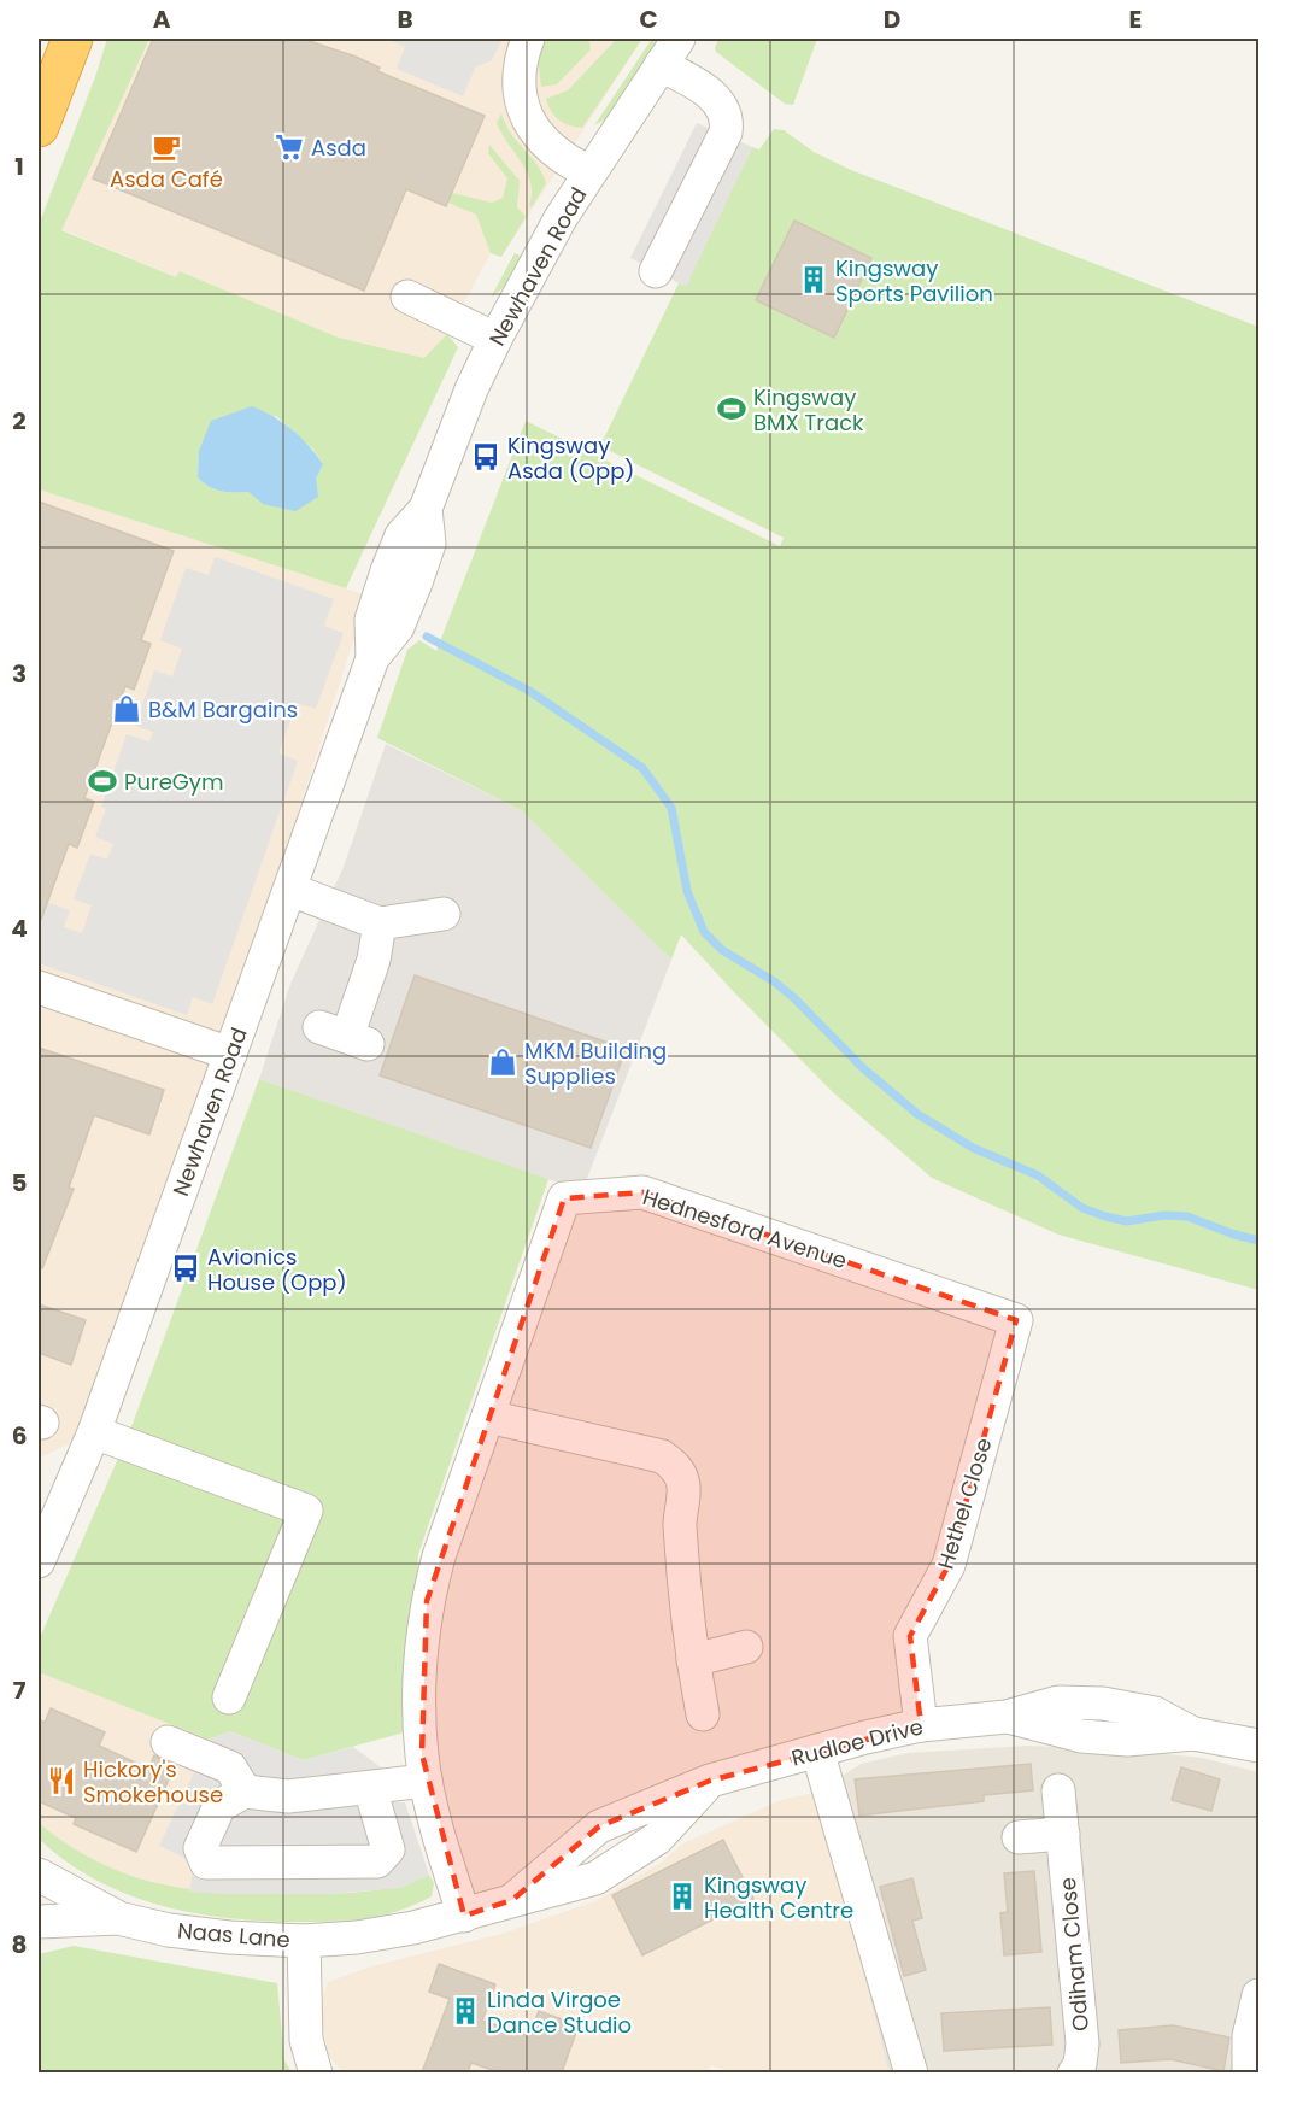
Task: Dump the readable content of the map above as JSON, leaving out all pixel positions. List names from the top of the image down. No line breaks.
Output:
{"streets":{"street":["Newhaven Road","Hednesford Avenue","Hethel Close","Rudloe Drive","Naas Lane","Odiham Close"]},"crossings":[["Hednesford Avenue","Hethel Close"],["Hednesford Avenue","Rudloe Drive"],["Hethel Close","Rudloe Drive"],["Rudloe Drive","Naas Lane"]],"places":{"cafe":["Asda Café"],"supermarket":["Asda"],"building":["Kingsway Sports Pavilion","Kingsway Health Centre","Linda Virgoe Dance Studio"],"sports":["Kingsway BMX Track","PureGym"],"bus stop":["Kingsway Asda (Opp)","Avionics House (Opp)"],"shop":["B&M Bargains","MKM Building Supplies"],"restaurant":["Hickory's Smokehouse"]},"grid":{"columns":["A","B","C","D","E"],"rows":["1","2","3","4","5","6","7","8"]}}
